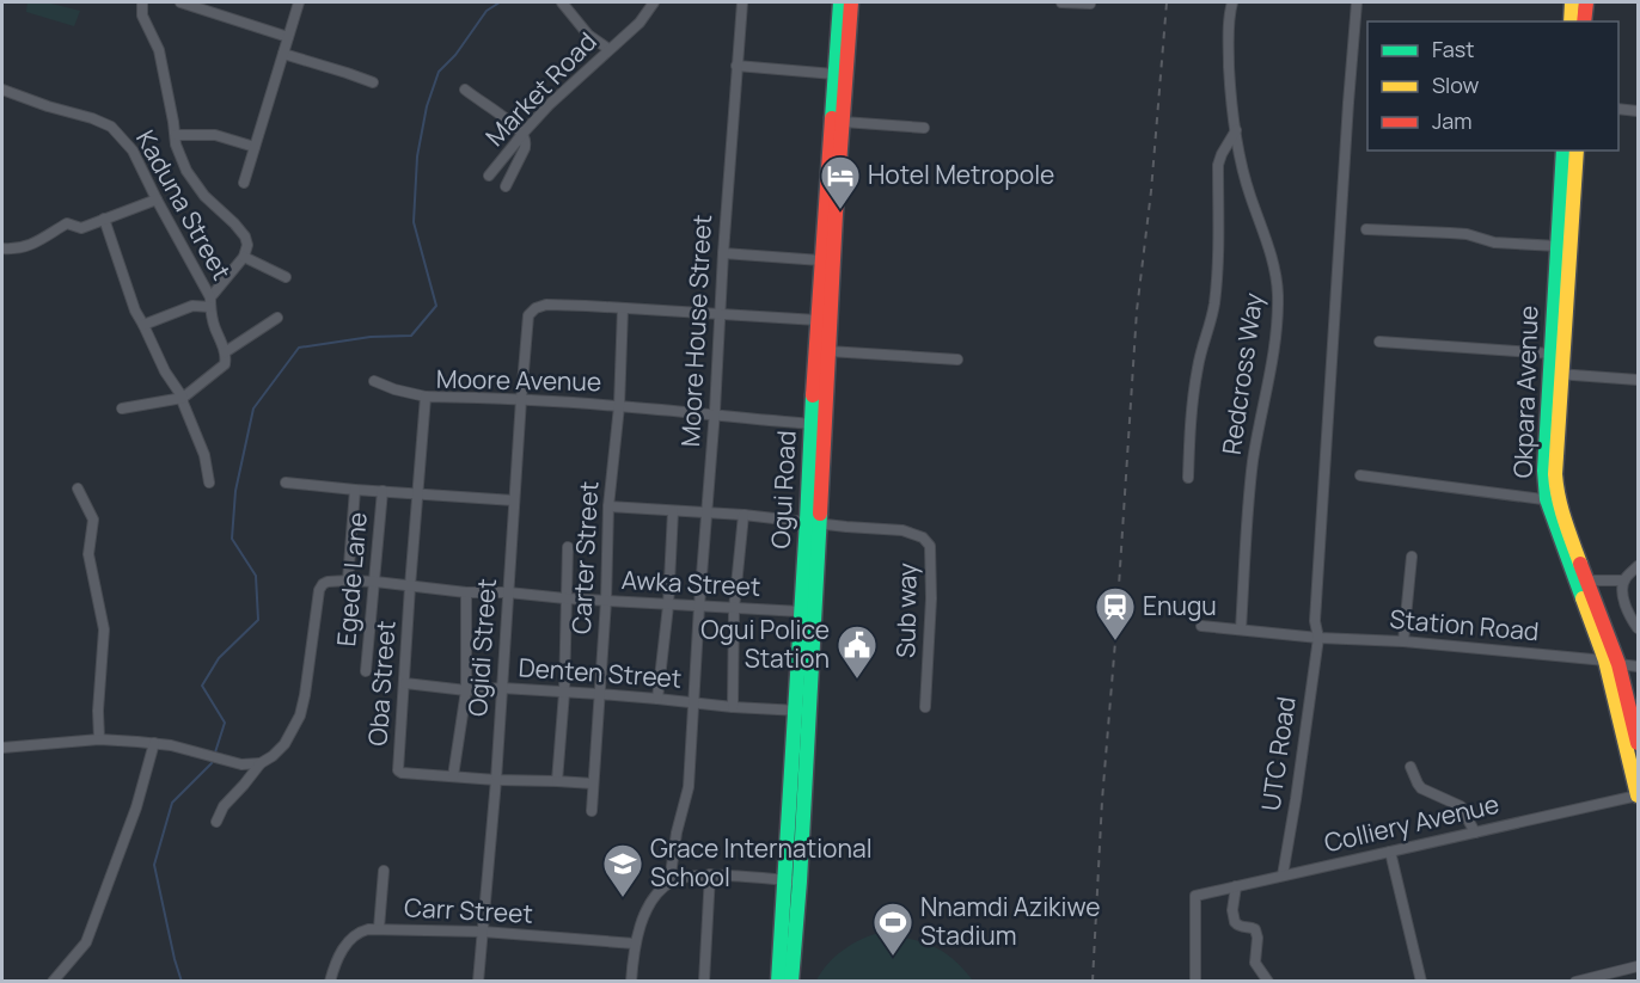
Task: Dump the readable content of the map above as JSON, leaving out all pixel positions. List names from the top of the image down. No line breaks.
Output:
{"streets":{"main road":["Okpara Avenue","Ogui Road"],"street":["Market Road","Kaduna Street","Moore House Street","Redcross Way","Moore Avenue","Carter Street","Egede Lane","Awka Street","Sub way","Station Road","Ogidi Street","Denten Street","Oba Street","UTC Road","Colliery Avenue","Carr Street"]},"crossings":[["Moore House Street","Moore Avenue"],["Moore House Street","Awka Street"],["Moore House Street","Denten Street"],["Redcross Way","Station Road"],["Moore Avenue","Ogui Road"],["Moore Avenue","Carter Street"],["Moore Avenue","Awka Street"],["Moore Avenue","Ogidi Street"],["Moore Avenue","Oba Street"],["Okpara Avenue","Station Road"],["Okpara Avenue","Colliery Avenue"],["Ogui Road","Awka Street"],["Ogui Road","Sub way"],["Ogui Road","Denten Street"],["Carter Street","Awka Street"],["Carter Street","Ogidi Street"],["Carter Street","Denten Street"],["Carter Street","Oba Street"],["Egede Lane","Awka Street"],["Awka Street","Ogidi Street"],["Awka Street","Oba Street"],["Station Road","UTC Road"],["Ogidi Street","Denten Street"],["Ogidi Street","Oba Street"],["Ogidi Street","Carr Street"],["Denten Street","Oba Street"],["UTC Road","Colliery Avenue"]],"places":{"hotel":["Hotel Metropole"],"station":["Enugu"],"public building":["Ogui Police Station"],"school or university":["Grace International School"],"sports":["Nnamdi Azikiwe Stadium"]},"legend":["Fast","Slow","Jam"]}
